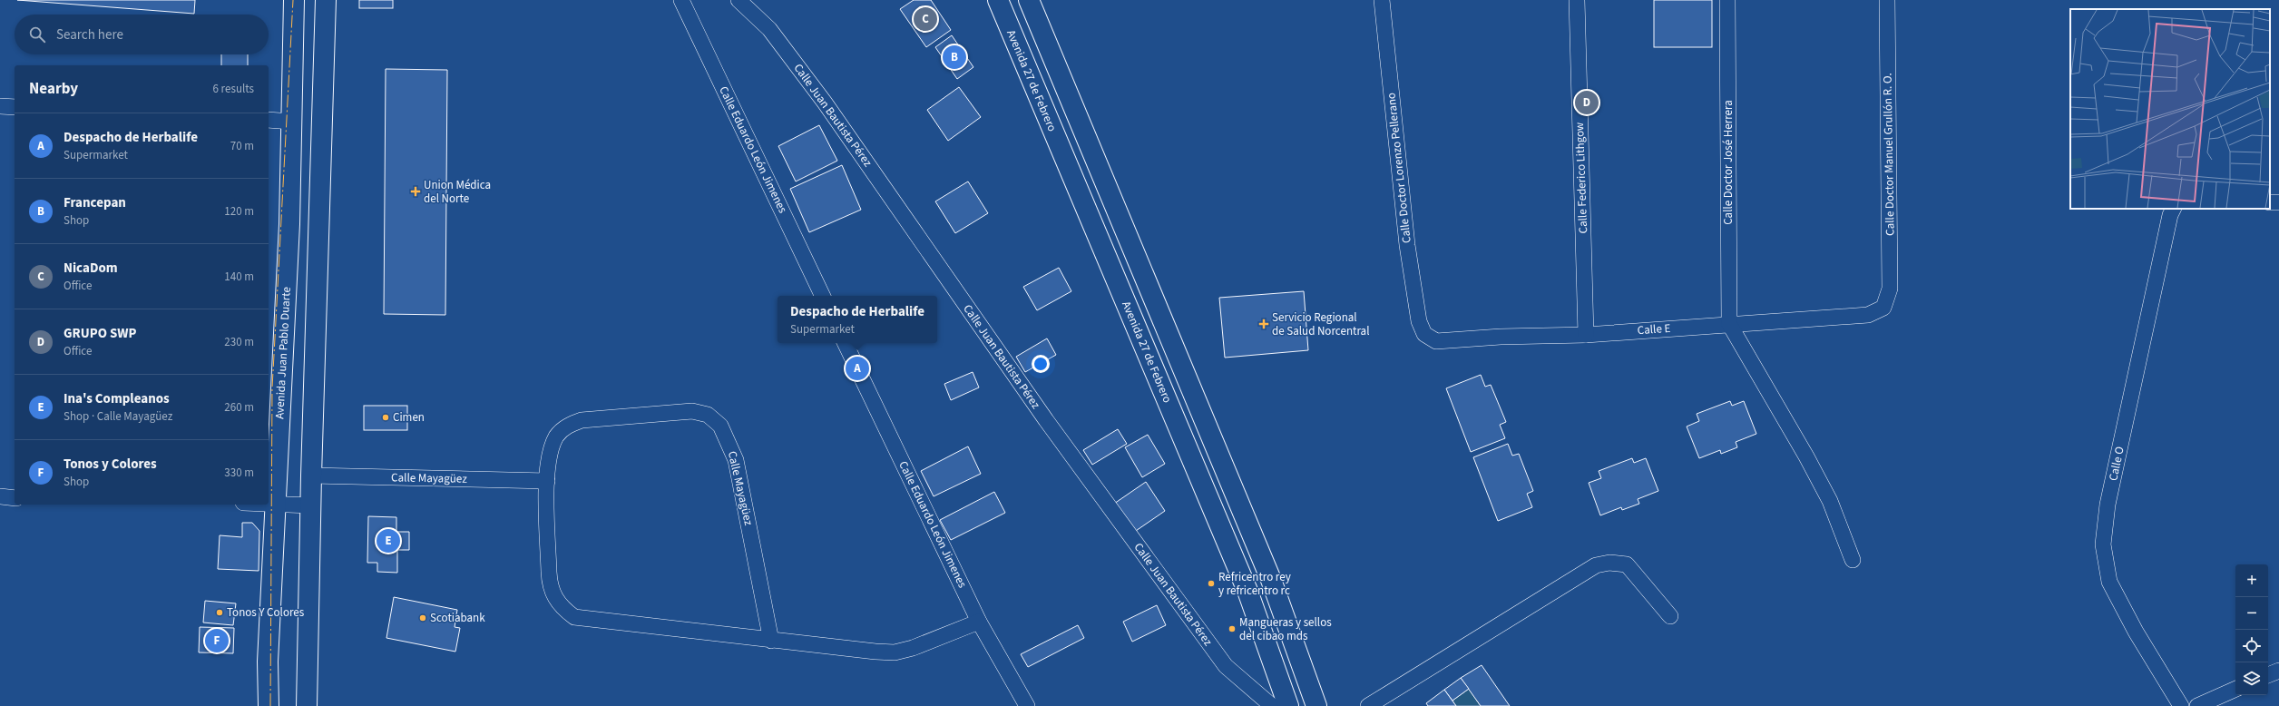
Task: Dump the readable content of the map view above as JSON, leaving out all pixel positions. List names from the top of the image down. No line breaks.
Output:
{"streets":{"main road":["Avenida 27 de Febrero","Avenida Juan Pablo Duarte"],"street":["Calle Juan Bautista Pérez","Calle Eduardo León Jimenes","Calle Doctor Manuel Grullón R. O.","Calle Doctor José Herrera","Calle Doctor Lorenzo Pellerano","Calle Federico Lithgow","Calle E","Calle O","Calle Mayagüez"]},"crossings":[["Calle Eduardo León Jimenes","Calle Mayagüez"],["Calle Doctor Manuel Grullón R. O.","Calle E"],["Calle Doctor José Herrera","Calle E"],["Calle Doctor Lorenzo Pellerano","Calle E"],["Calle Federico Lithgow","Calle E"]],"places":{"health":["Union Médica del Norte","Servicio Regional de Salud Norcentral"],"other":["Cimen","Refricentro rey y refricentro rc","Tonos Y Colores","Scotiabank","Mangueras y sellos del cibao mds"]},"page":{"pins":["C","B","D","A","E","F"],"search":"Search here","heading":["Nearby","6 results"],"list":[{"mark":"A","name":"Despacho de Herbalife","note":"Supermarket","value":"70 m"},{"mark":"B","name":"Francepan","note":"Shop","value":"120 m"},{"mark":"C","name":"NicaDom","note":"Office","value":"140 m"},{"mark":"D","name":"GRUPO SWP","note":"Office","value":"230 m"},{"mark":"E","name":"Ina's Compleanos","note":"Shop · Calle Mayagüez","value":"260 m"},{"mark":"F","name":"Tonos y Colores","note":"Shop","value":"330 m"}],"popup":["Despacho de Herbalife","Supermarket"],"map_buttons":["+","−"]}}
